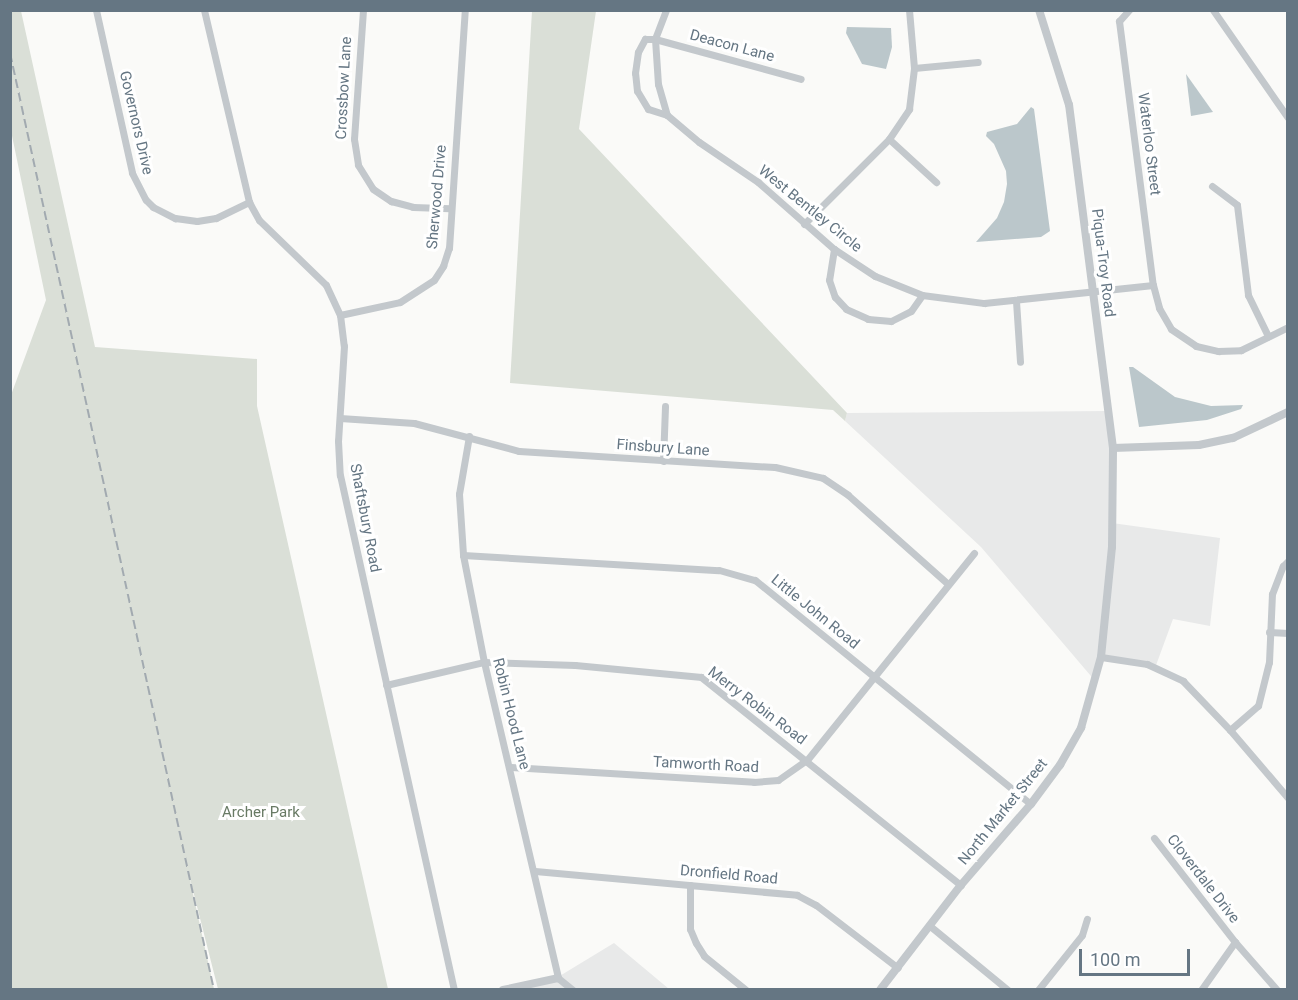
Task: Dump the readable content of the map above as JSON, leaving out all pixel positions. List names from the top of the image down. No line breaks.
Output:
{"streets":{"street":["Deacon Lane","Crossbow Lane","Governors Drive","Waterloo Street","Sherwood Drive","West Bentley Circle","Piqua-Troy Road","Finsbury Lane","Shaftsbury Road","Little John Road","Merry Robin Road","Robin Hood Lane","Tamworth Road","North Market Street","Dronfield Road","Cloverdale Drive"]},"crossings":[["Deacon Lane","West Bentley Circle"],["Crossbow Lane","Sherwood Drive"],["Governors Drive","Shaftsbury Road"],["Waterloo Street","West Bentley Circle"],["Sherwood Drive","Shaftsbury Road"],["West Bentley Circle","Piqua-Troy Road"],["Piqua-Troy Road","North Market Street"],["Finsbury Lane","Shaftsbury Road"],["Finsbury Lane","Robin Hood Lane"],["Finsbury Lane","Tamworth Road"],["Shaftsbury Road","Merry Robin Road"],["Little John Road","Robin Hood Lane"],["Little John Road","Tamworth Road"],["Little John Road","North Market Street"],["Merry Robin Road","Robin Hood Lane"],["Merry Robin Road","Tamworth Road"],["Merry Robin Road","North Market Street"],["Robin Hood Lane","Tamworth Road"],["Robin Hood Lane","Dronfield Road"],["North Market Street","Dronfield Road"]],"parks":["Archer Park"],"scale_bar":"100 m"}
